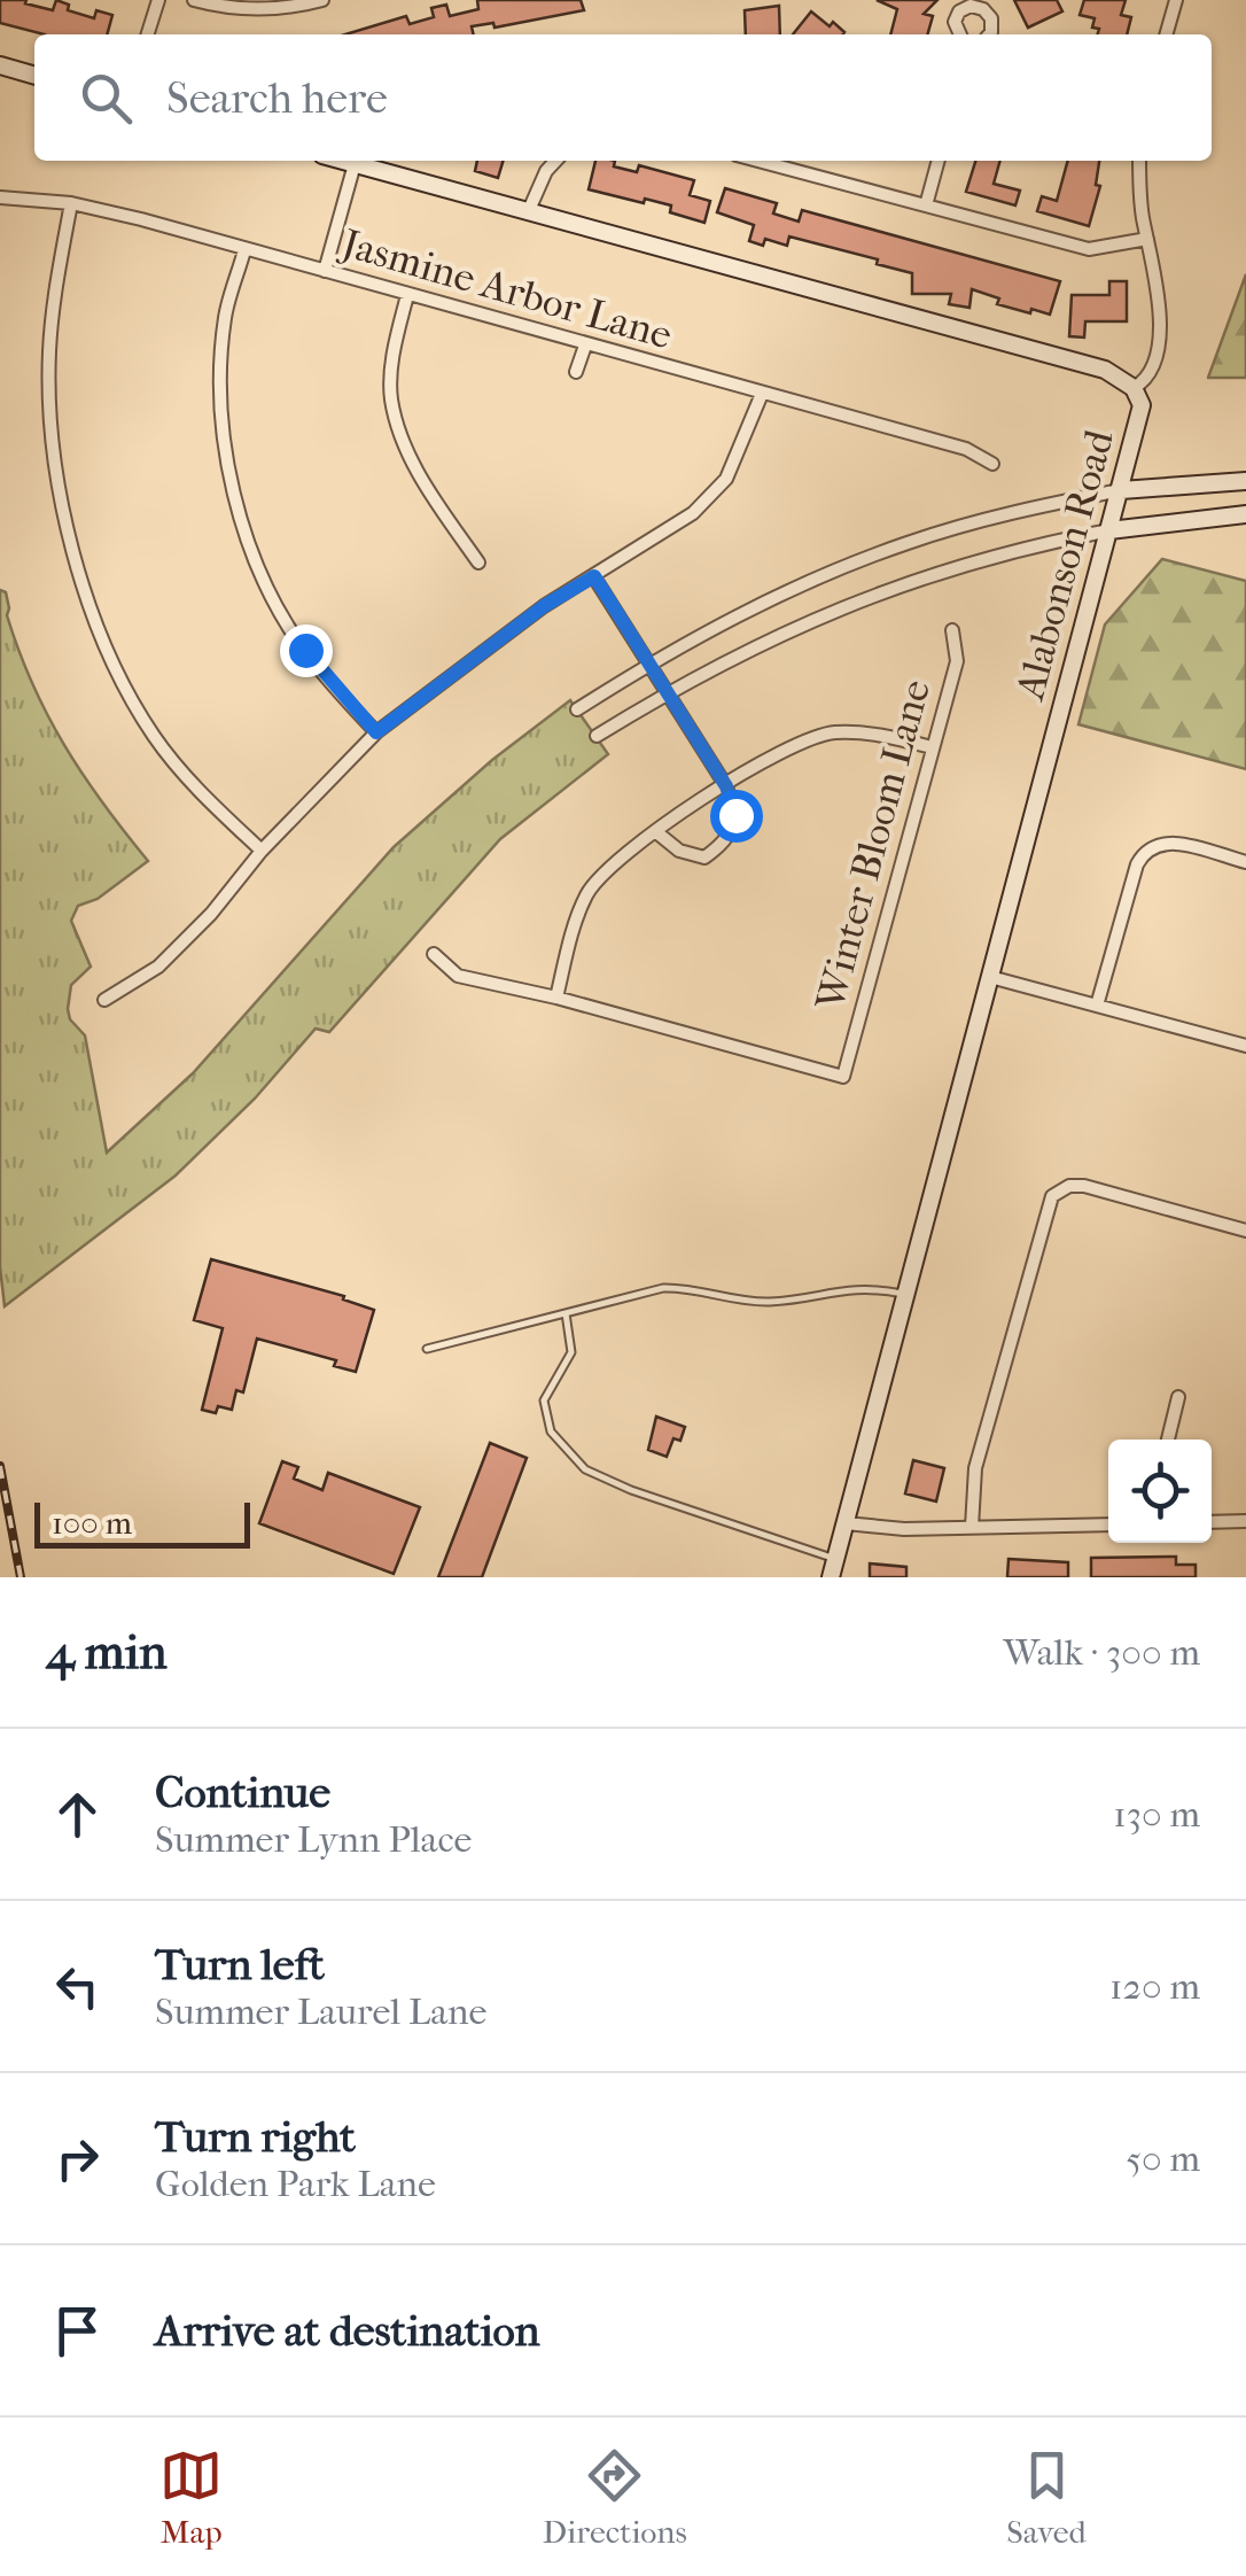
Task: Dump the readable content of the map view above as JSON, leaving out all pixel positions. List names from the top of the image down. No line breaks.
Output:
{"streets":{"street":["Jasmine Arbor Lane","Alabonson Road","Winter Bloom Lane"]},"scale_bar":"100 m","page":{"search":"Search here","scale":"100 m","heading":["4 min","Walk · 300 m"],"list":[["Continue","Summer Lynn Place","130 m"],["Turn left","Summer Laurel Lane","120 m"],["Turn right","Golden Park Lane","50 m"],"Arrive at destination"],"nav":["Map","Directions","Saved"]}}
